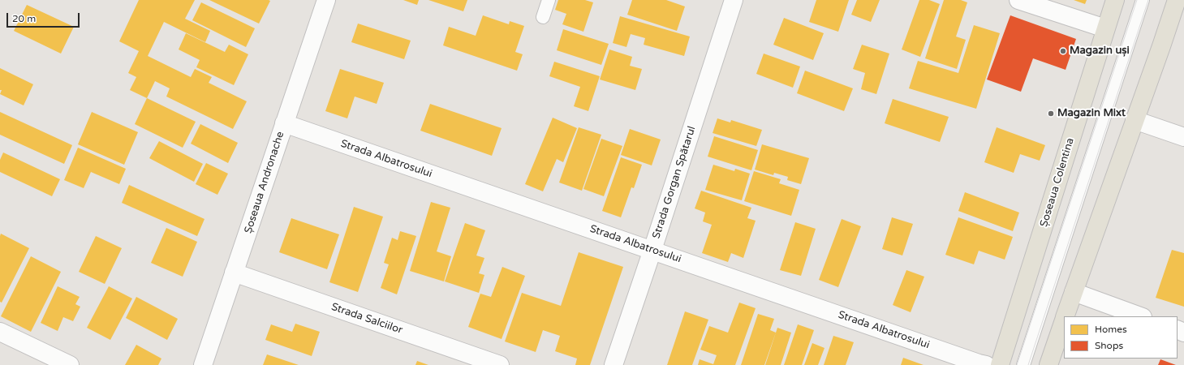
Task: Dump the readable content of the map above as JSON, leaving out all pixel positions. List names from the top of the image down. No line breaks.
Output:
{"streets":{"main road":["Șoseaua Colentina"],"street":["Strada Albatrosului","Șoseaua Andronache","Strada Gorgan Spătarul","Strada Salciilor"]},"crossings":[["Strada Albatrosului","Șoseaua Andronache"],["Strada Albatrosului","Strada Gorgan Spătarul"],["Șoseaua Andronache","Strada Salciilor"]],"places":["Magazin uși","Magazin Mixt"],"legend":["Homes","Shops"],"scale_bar":"20 m"}
